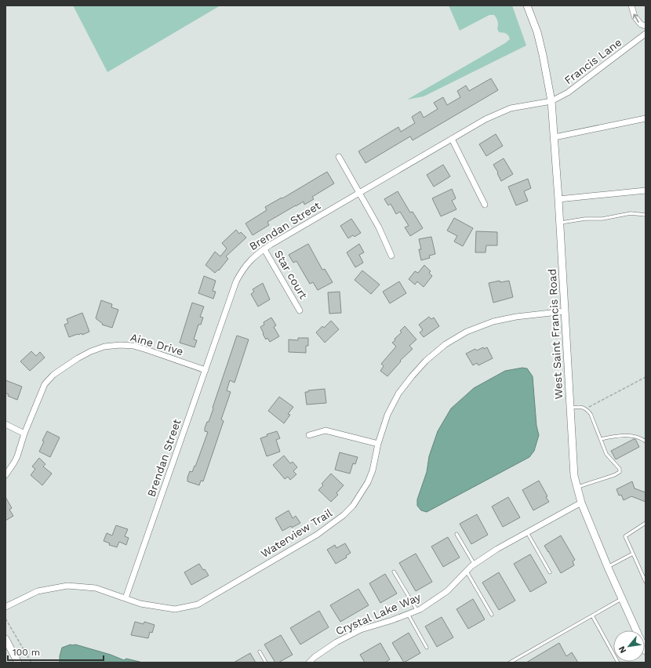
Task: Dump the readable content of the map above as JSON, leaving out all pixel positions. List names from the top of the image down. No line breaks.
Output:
{"streets":{"street":["Francis Lane","Brendan Street","Star court","West Saint Francis Road","Aine Drive","Waterview Trail","Crystal Lake Way"]},"crossings":[["Francis Lane","Brendan Street"],["Francis Lane","West Saint Francis Road"],["Brendan Street","Star court"],["Brendan Street","West Saint Francis Road"],["Brendan Street","Aine Drive"],["Brendan Street","Waterview Trail"],["West Saint Francis Road","Waterview Trail"],["West Saint Francis Road","Crystal Lake Way"]],"scale_bar":"100 m","north":"bottom left"}
